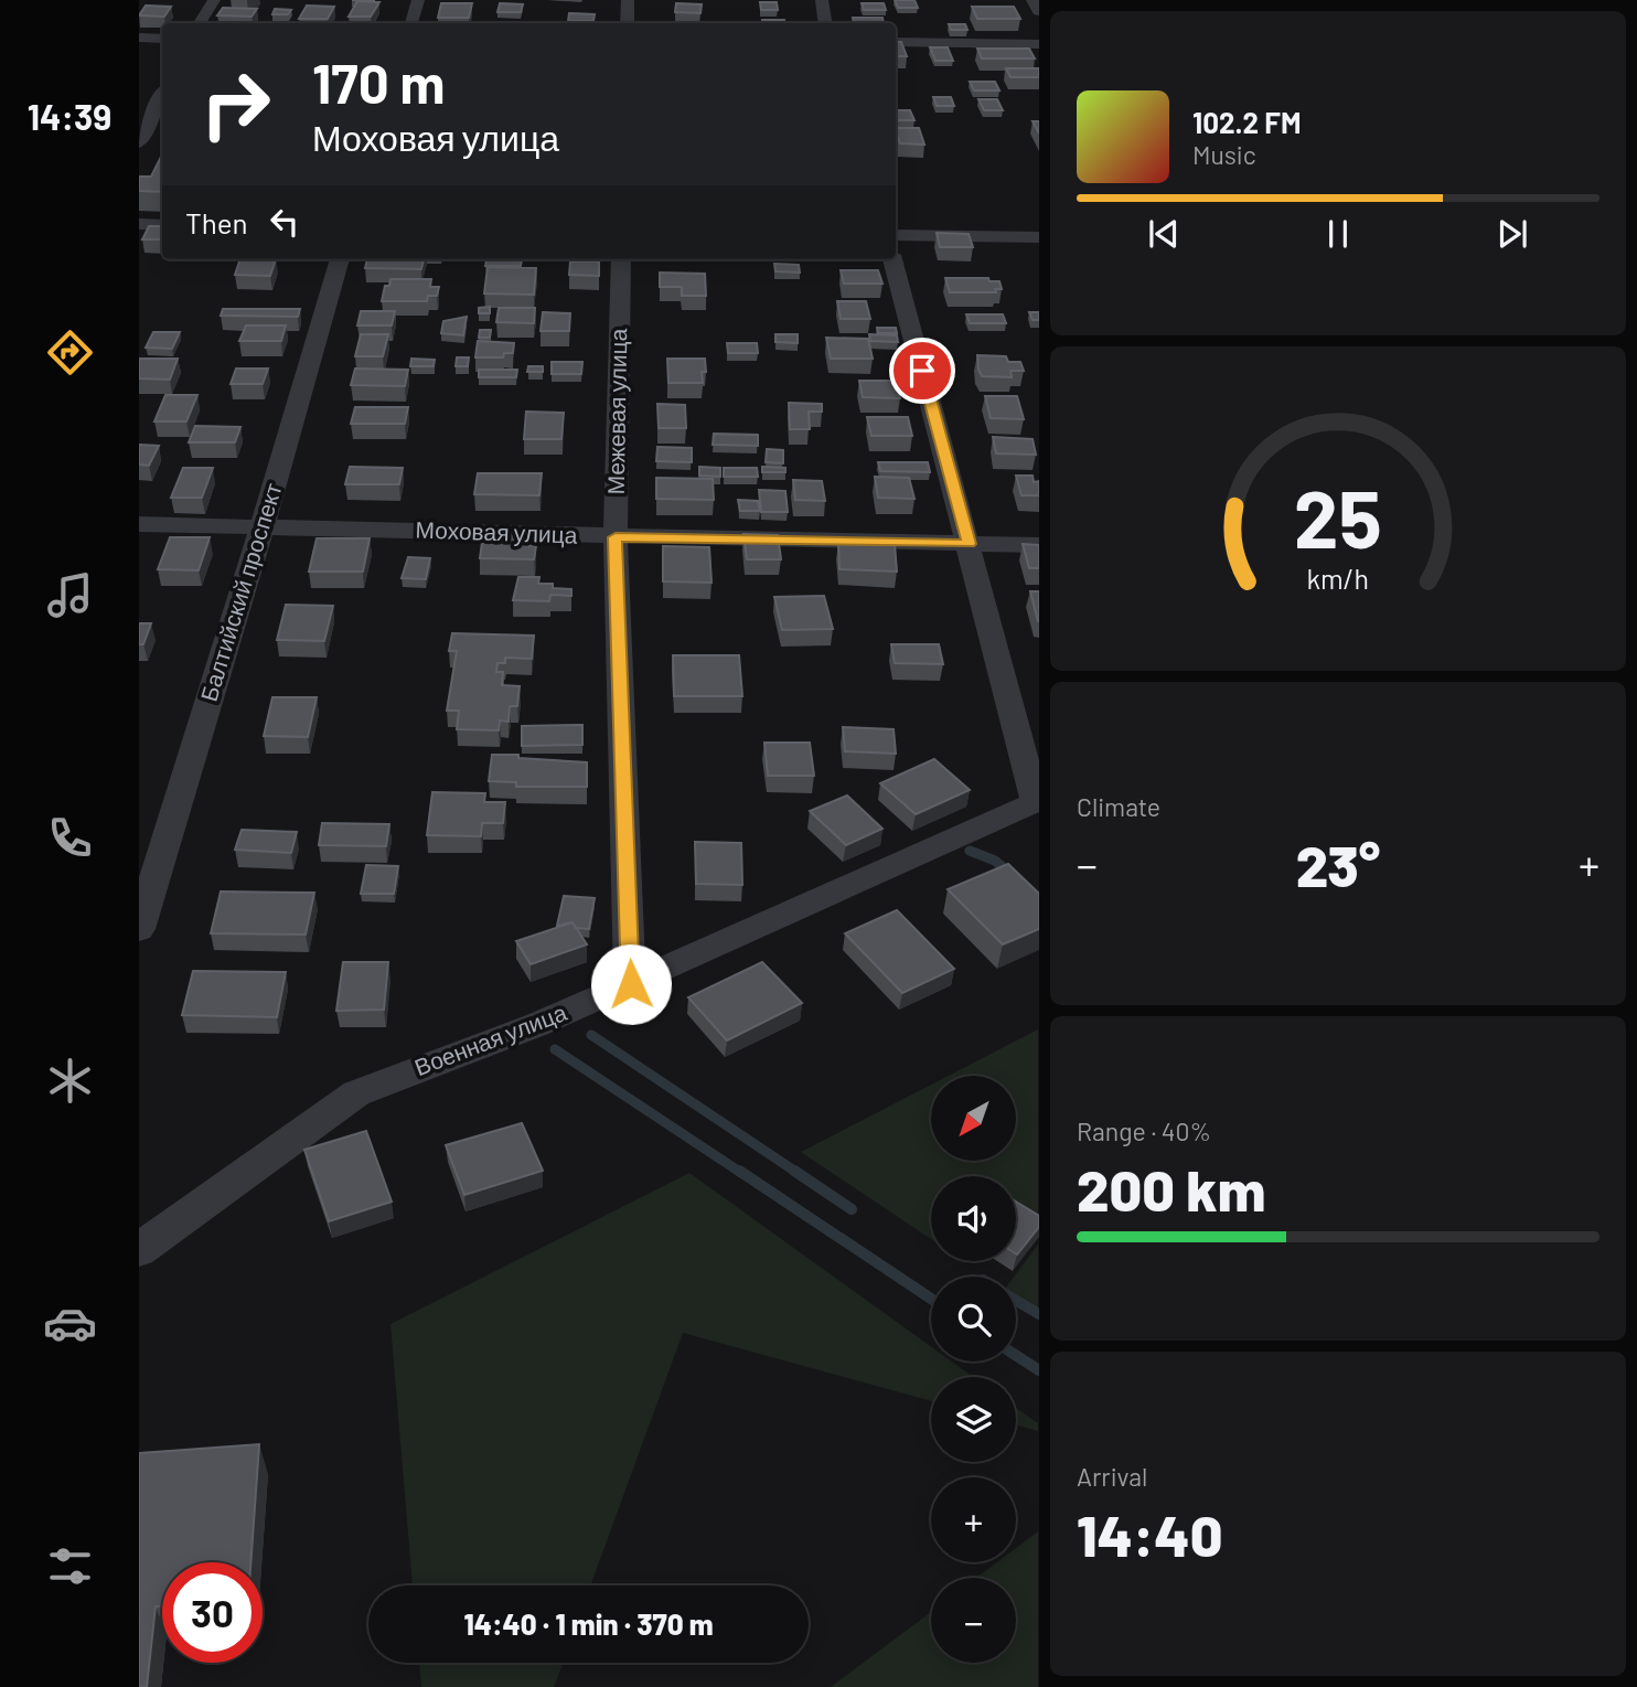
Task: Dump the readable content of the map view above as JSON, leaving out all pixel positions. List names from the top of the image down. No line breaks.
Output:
{"streets":{"street":["Межевая улица","Моховая улица","Балтийский проспект","Военная улица"]},"crossings":[["Межевая улица","Моховая улица"],["Межевая улица","Военная улица"],["Моховая улица","Балтийский проспект"]],"north":"bottom left","page":{"tabs":"14:39","turn":["170 m","Моховая улица"],"song":["102.2 FM","Music"],"then":"Then","tile":["Climate",["Range · 40%","200 km"],["Arrival","14:40"]],"heat":["−","23°","+"],"map_buttons":["+","−"],"limit":"30","trip":"14:40 · 1 min · 370 m","gauge":["25","km/h"]}}
